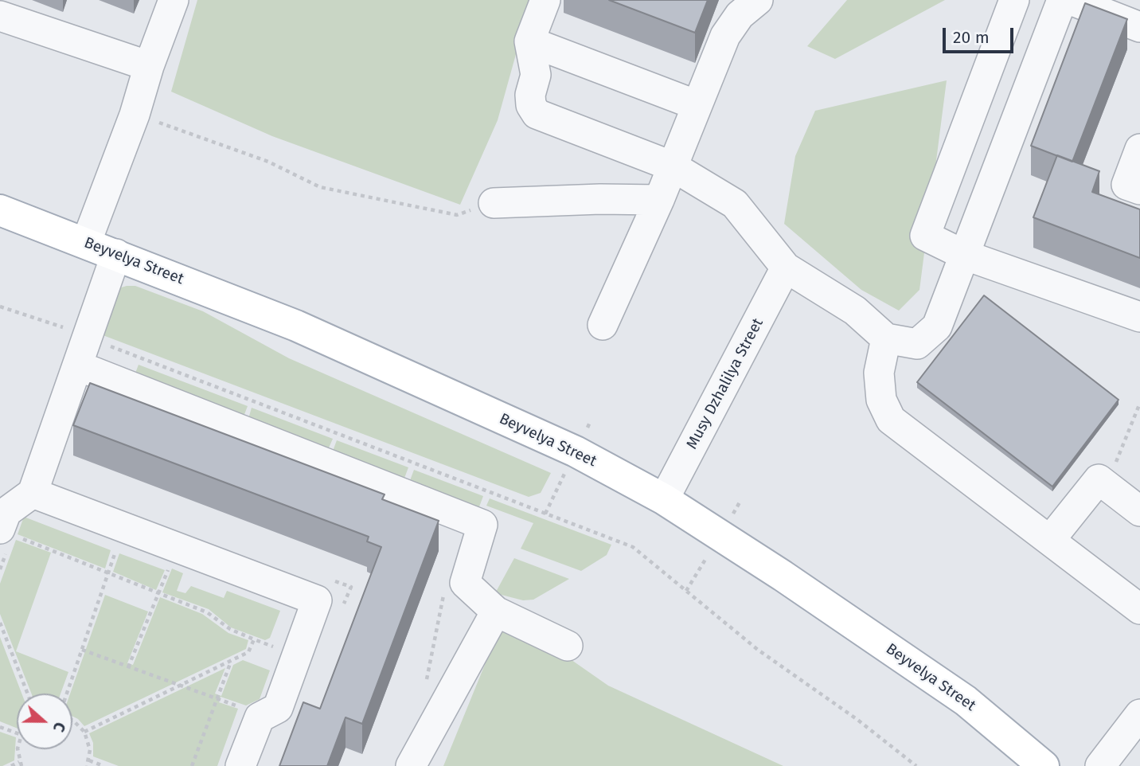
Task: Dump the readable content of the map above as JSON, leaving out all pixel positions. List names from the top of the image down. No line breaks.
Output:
{"streets":{"main road":["Beyvelya Street"],"street":["Musy Dzhalilya Street"]},"crossings":[["Beyvelya Street","Musy Dzhalilya Street"]],"scale_bar":"20 m","north":"right"}
